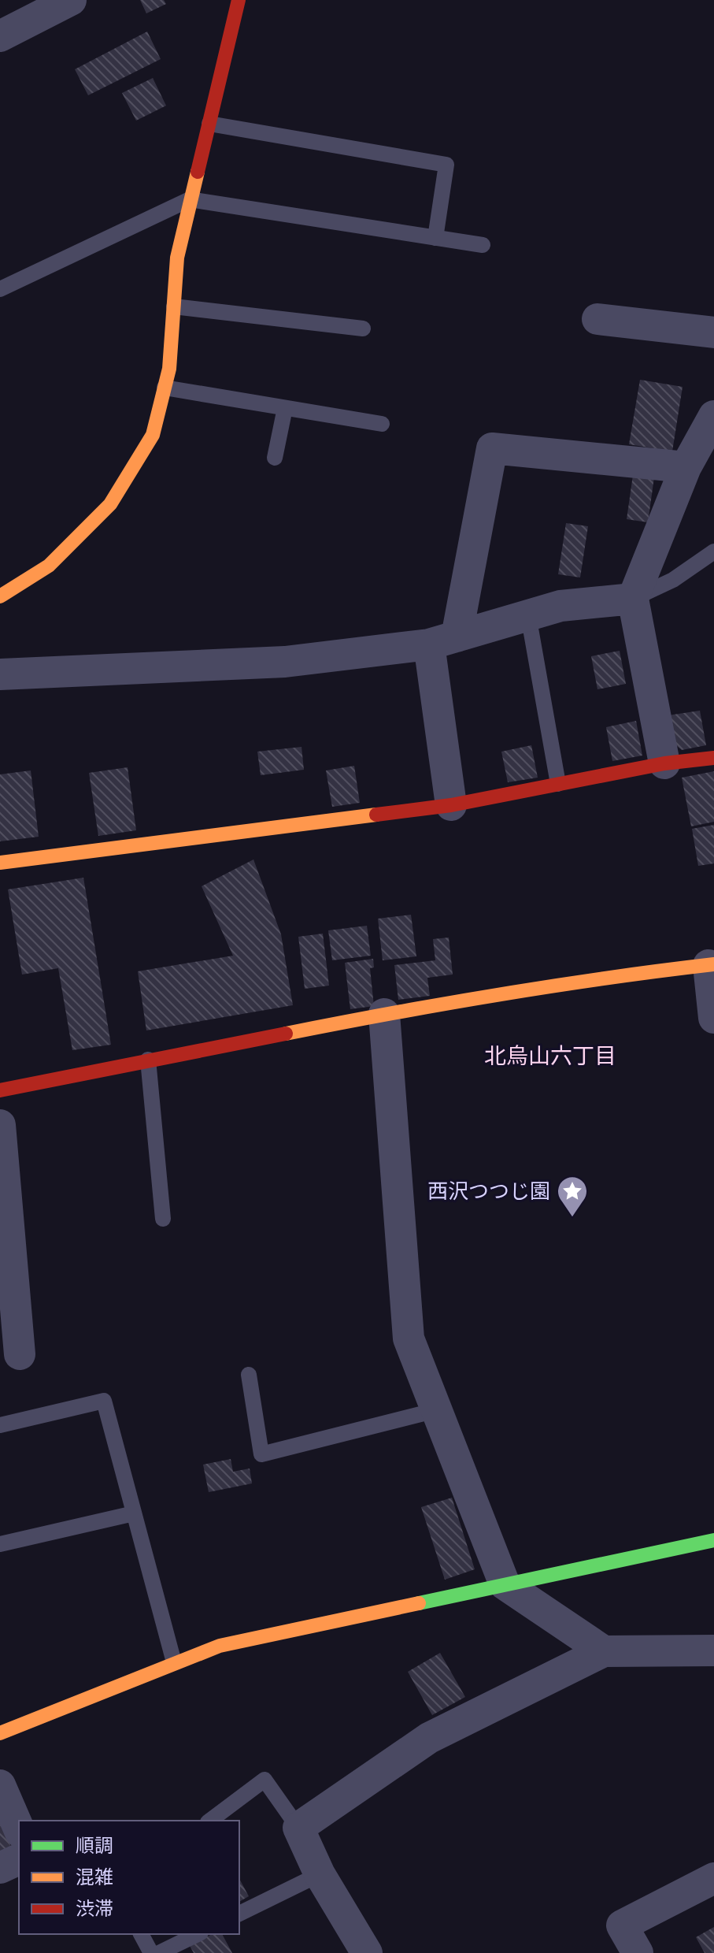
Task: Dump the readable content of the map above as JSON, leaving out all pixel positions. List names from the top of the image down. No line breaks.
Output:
{"districts":["北烏山六丁目"],"places":{"place":["西沢つつじ園"]},"legend":["順調","混雑","渋滞"]}
